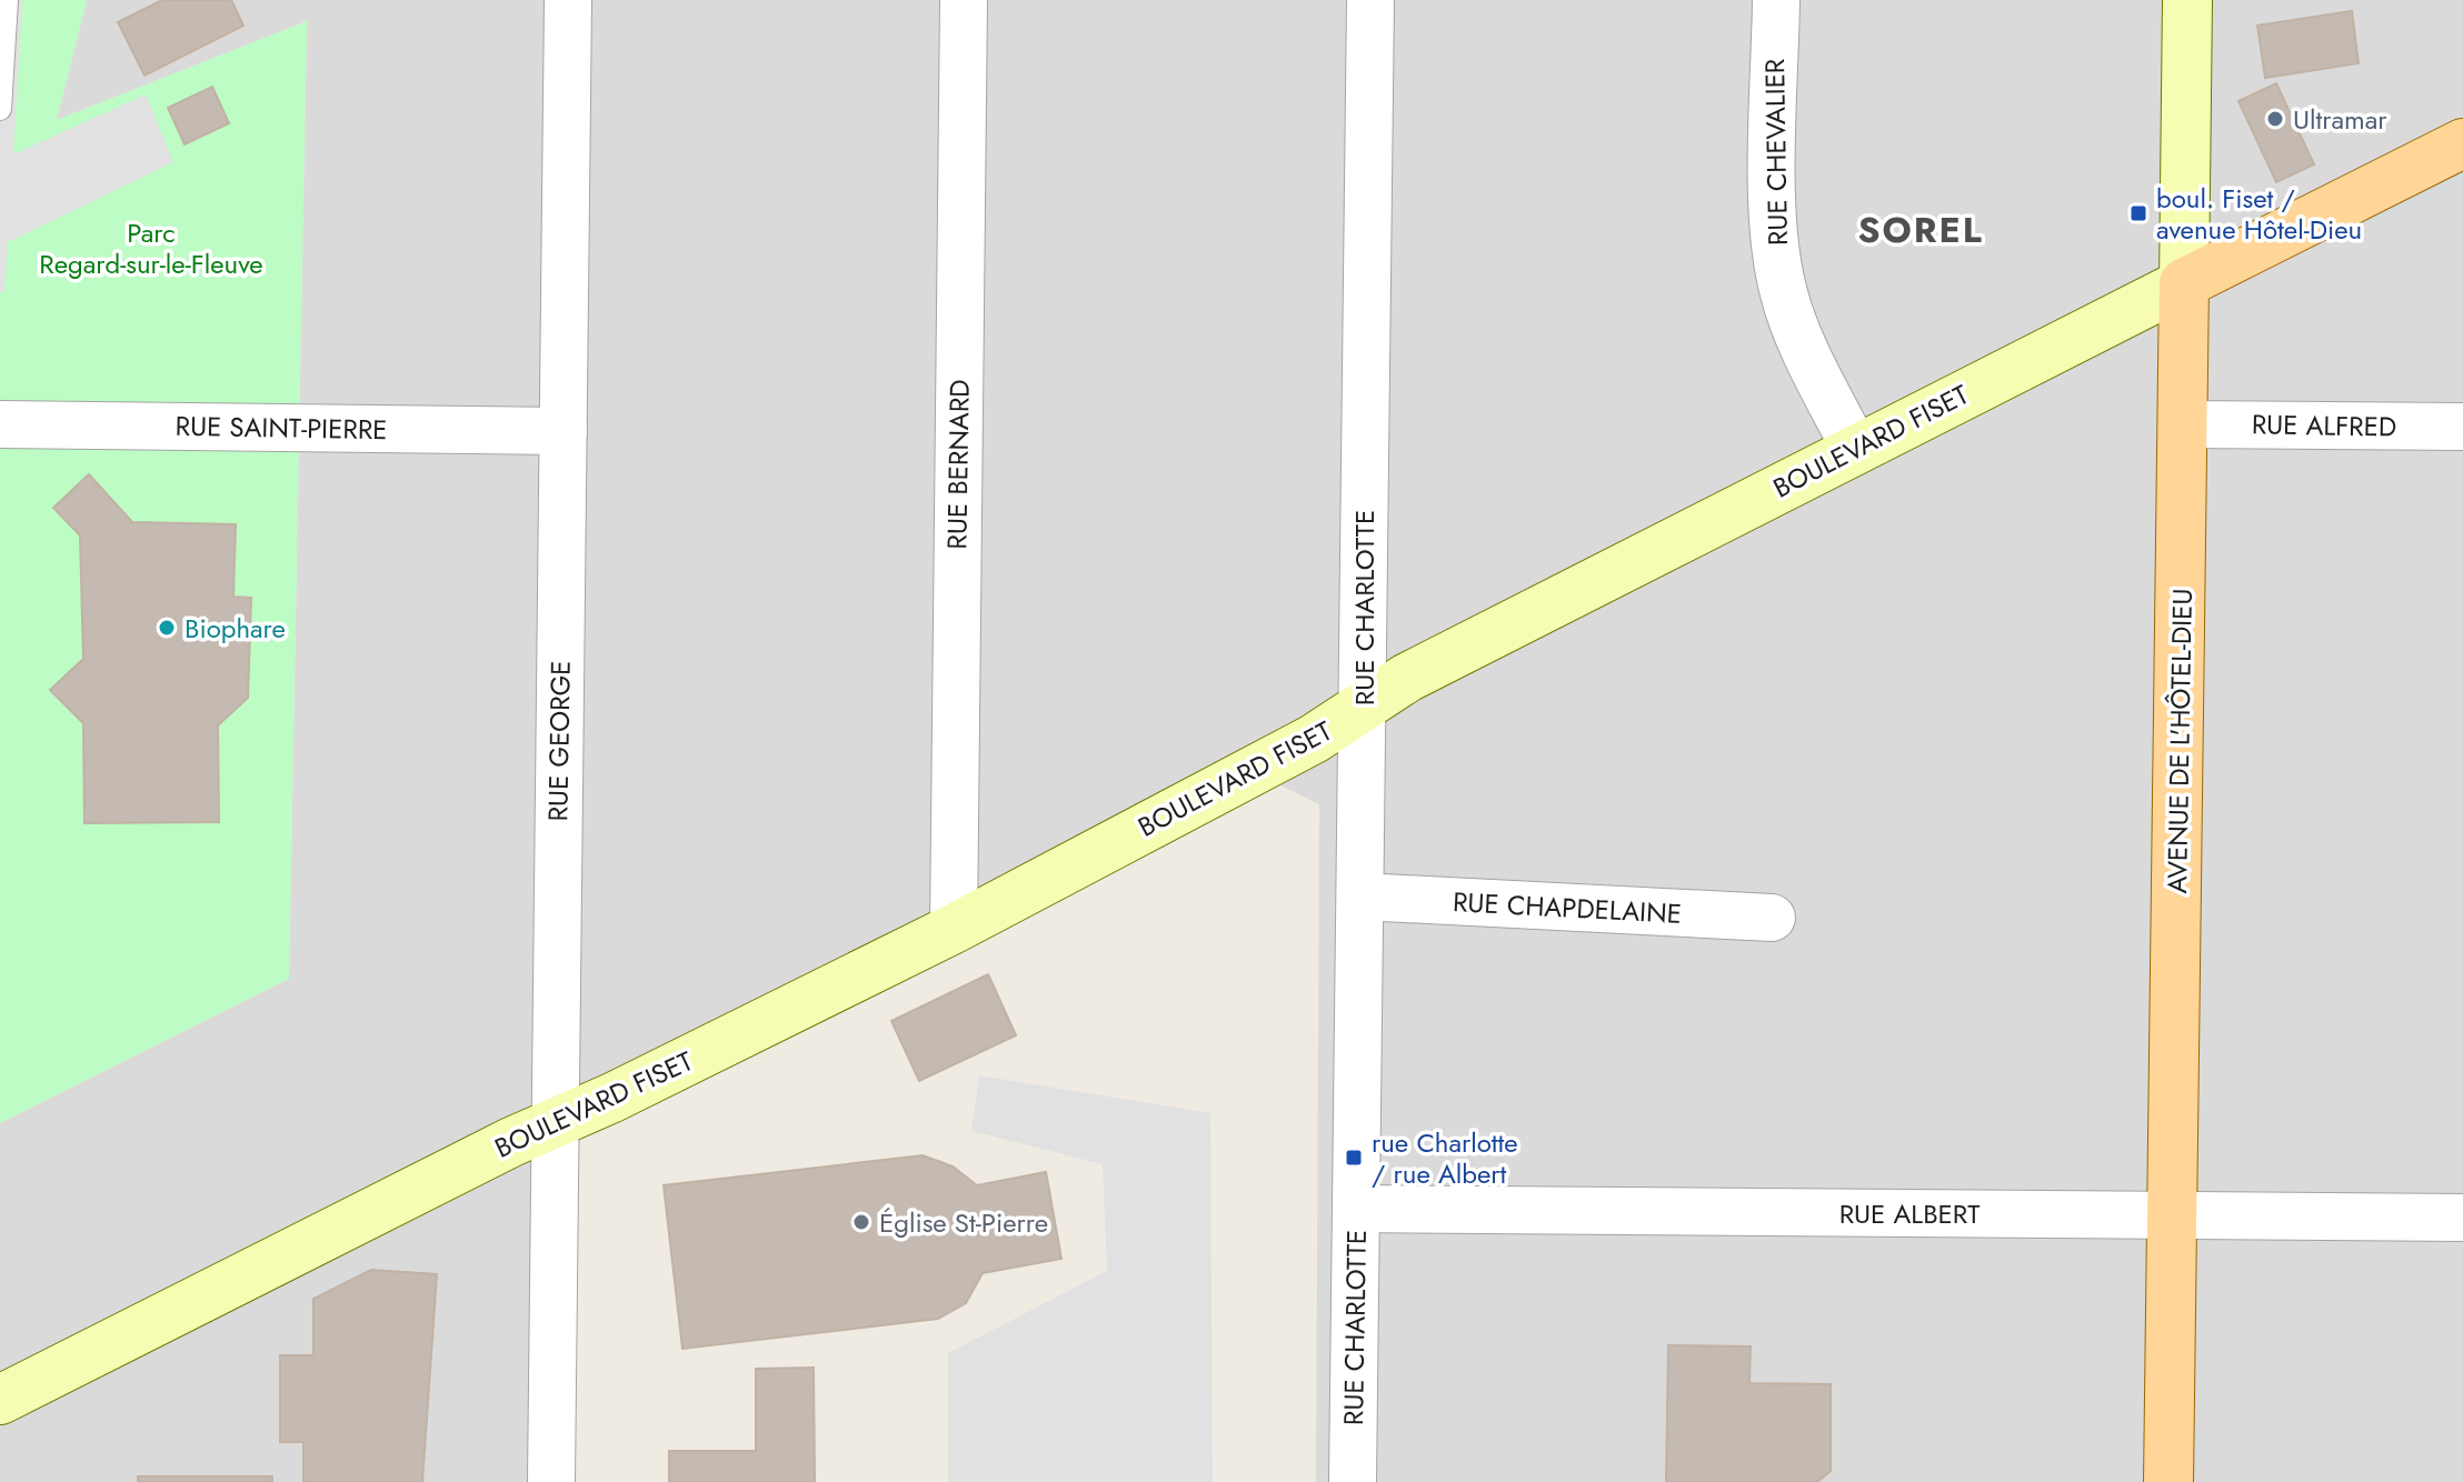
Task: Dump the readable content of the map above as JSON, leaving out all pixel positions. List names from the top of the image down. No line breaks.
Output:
{"streets":{"main road":["BOULEVARD FISET","AVENUE DE L'HÔTEL-DIEU"],"street":["RUE CHEVALIER","RUE ALFRED","RUE SAINT-PIERRE","RUE BERNARD","RUE CHARLOTTE","RUE GEORGE","RUE CHAPDELAINE","RUE ALBERT"]},"crossings":[["RUE CHEVALIER","BOULEVARD FISET"],["RUE ALFRED","AVENUE DE L'HÔTEL-DIEU"],["RUE SAINT-PIERRE","RUE GEORGE"],["BOULEVARD FISET","RUE BERNARD"],["BOULEVARD FISET","RUE CHARLOTTE"],["BOULEVARD FISET","RUE GEORGE"],["BOULEVARD FISET","AVENUE DE L'HÔTEL-DIEU"],["RUE CHARLOTTE","RUE CHAPDELAINE"],["RUE CHARLOTTE","RUE ALBERT"],["AVENUE DE L'HÔTEL-DIEU","RUE ALBERT"]],"districts":["SOREL"],"parks":["Parc Regard-sur-le-Fleuve"],"places":{"other":["Ultramar","Biophare","Église St-Pierre"],"transit":["boul. Fiset / avenue Hôtel-Dieu","rue Charlotte / rue Albert"]}}
